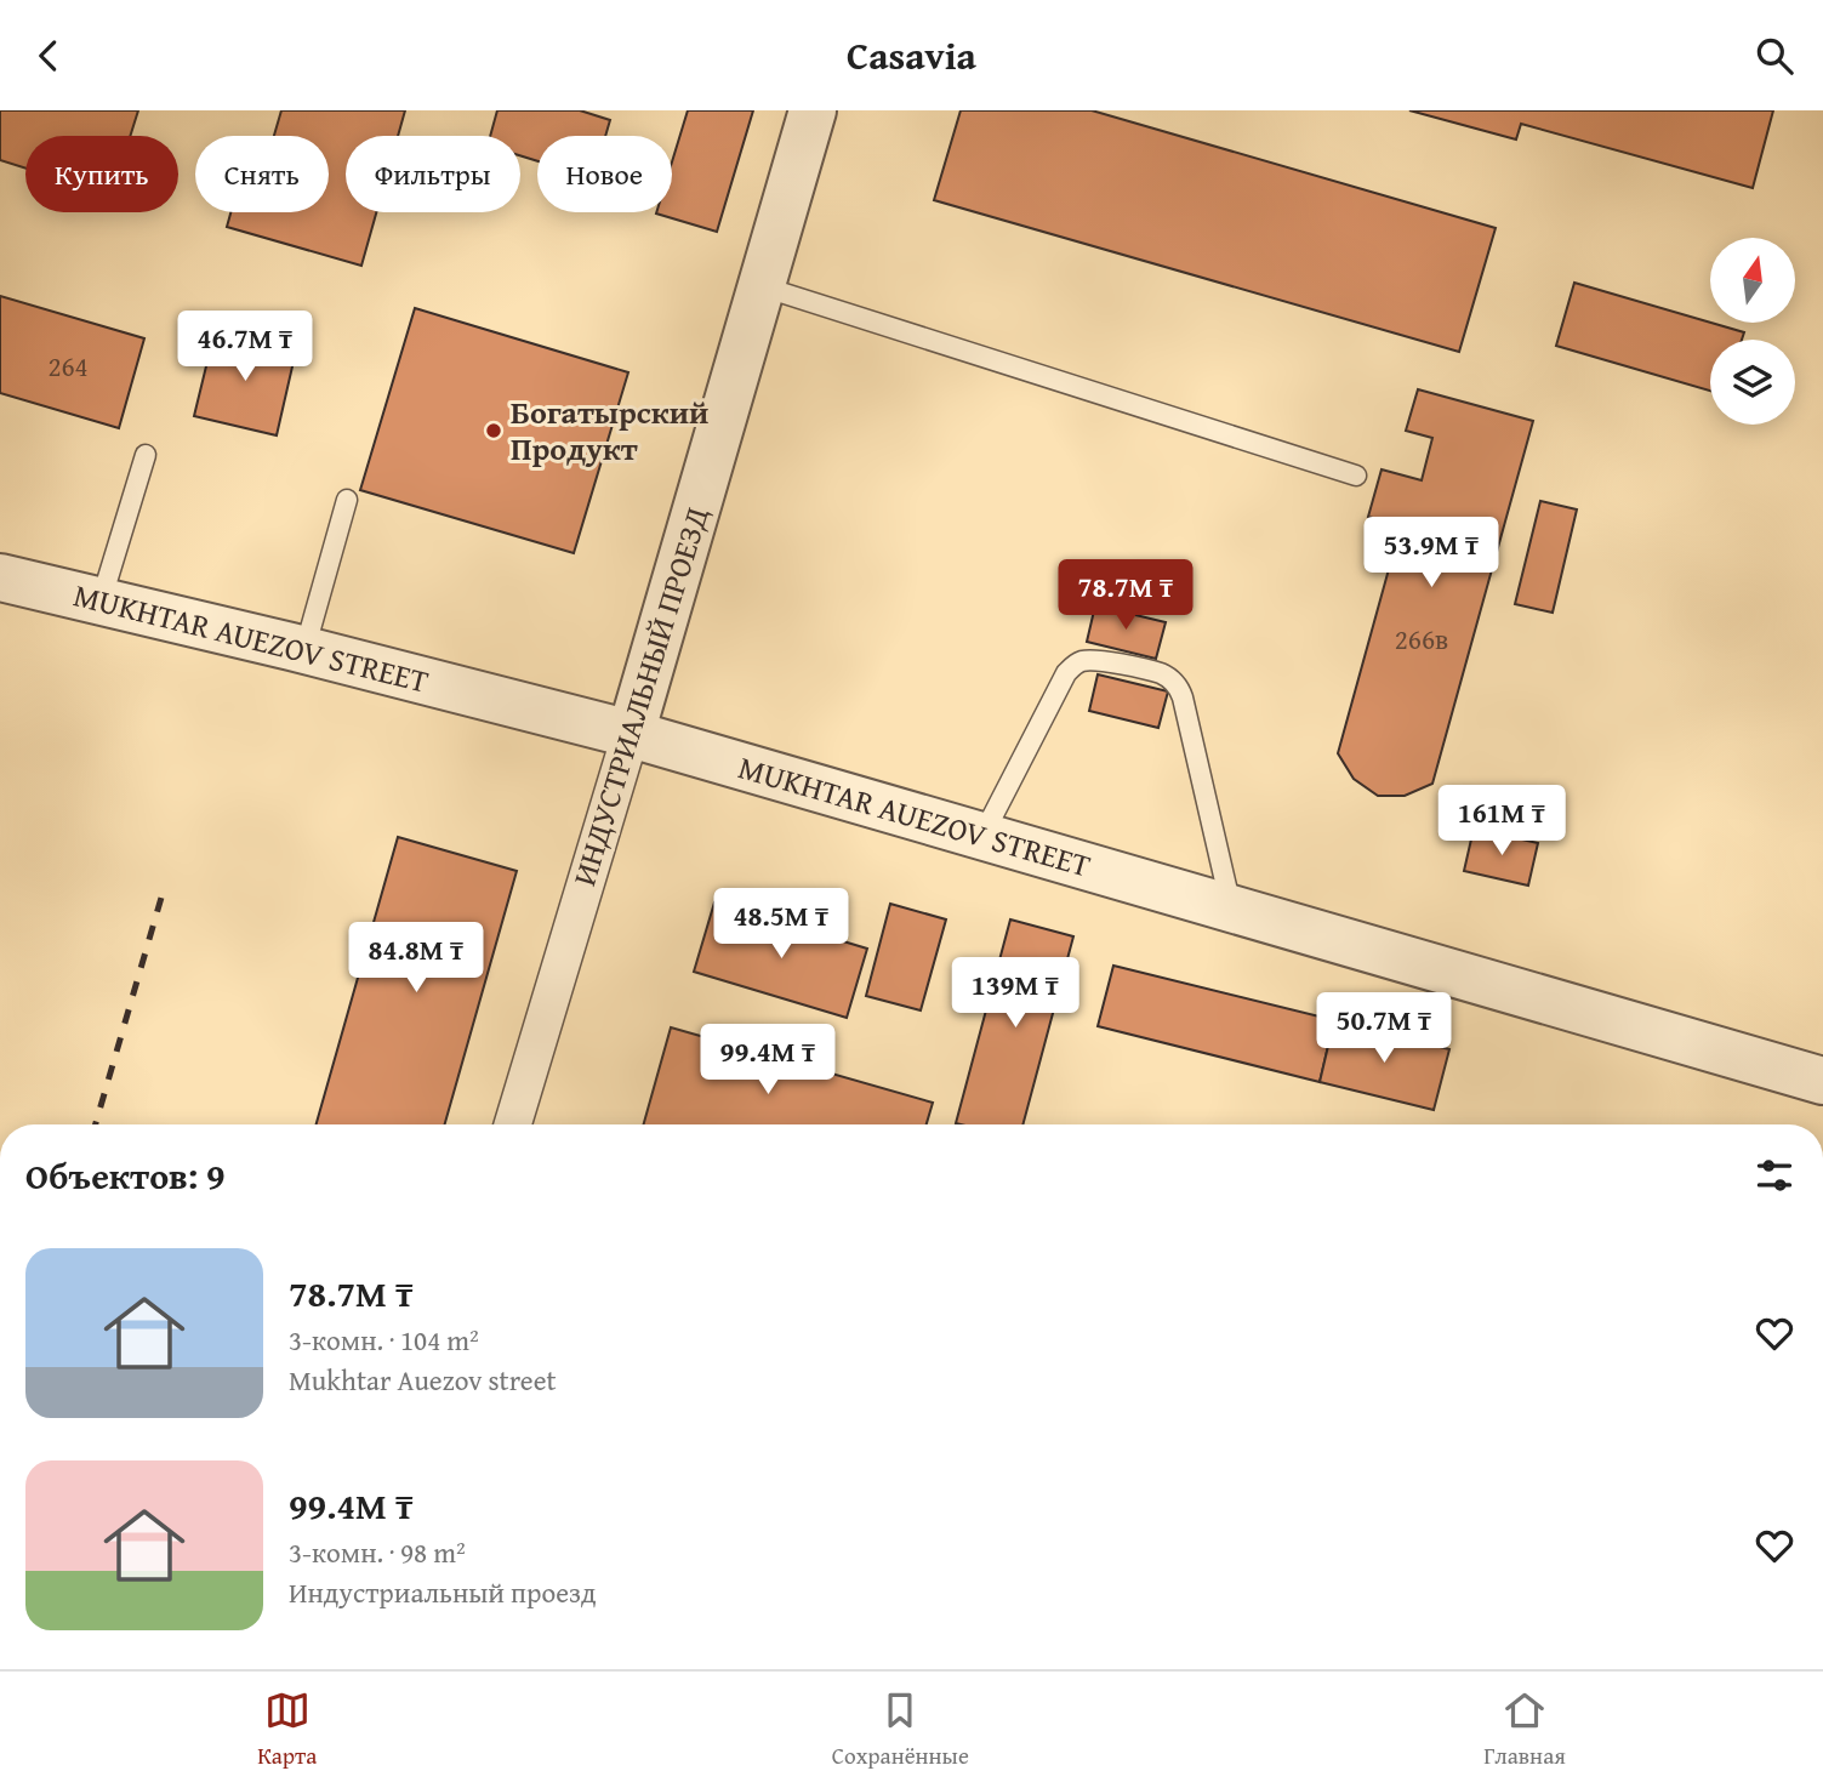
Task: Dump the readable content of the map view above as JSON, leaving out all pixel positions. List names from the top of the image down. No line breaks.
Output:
{"streets":{"street":["MUKHTAR AUEZOV STREET","ИНДУСТРИАЛЬНЫЙ ПРОЕЗД"]},"crossings":[["MUKHTAR AUEZOV STREET","ИНДУСТРИАЛЬНЫЙ ПРОЕЗД"]],"places":["Богатырский Продукт"],"house_numbers":["264","266в"],"north":"top","page":{"header":"Casavia","chip":["Купить","Снять","Фильтры","Новое"],"price":["46.7M ₸","53.9M ₸","78.7M ₸","161M ₸","48.5M ₸","84.8M ₸","139M ₸","50.7M ₸","99.4M ₸"],"heading":"Объектов: 9","list":[{"name":"78.7M ₸","note":"3-комн. · 104 m² · Mukhtar Auezov street"},{"name":"99.4M ₸","note":"3-комн. · 98 m² · Индустриальный проезд"}],"tabs":["Карта","Сохранённые","Главная"]}}
